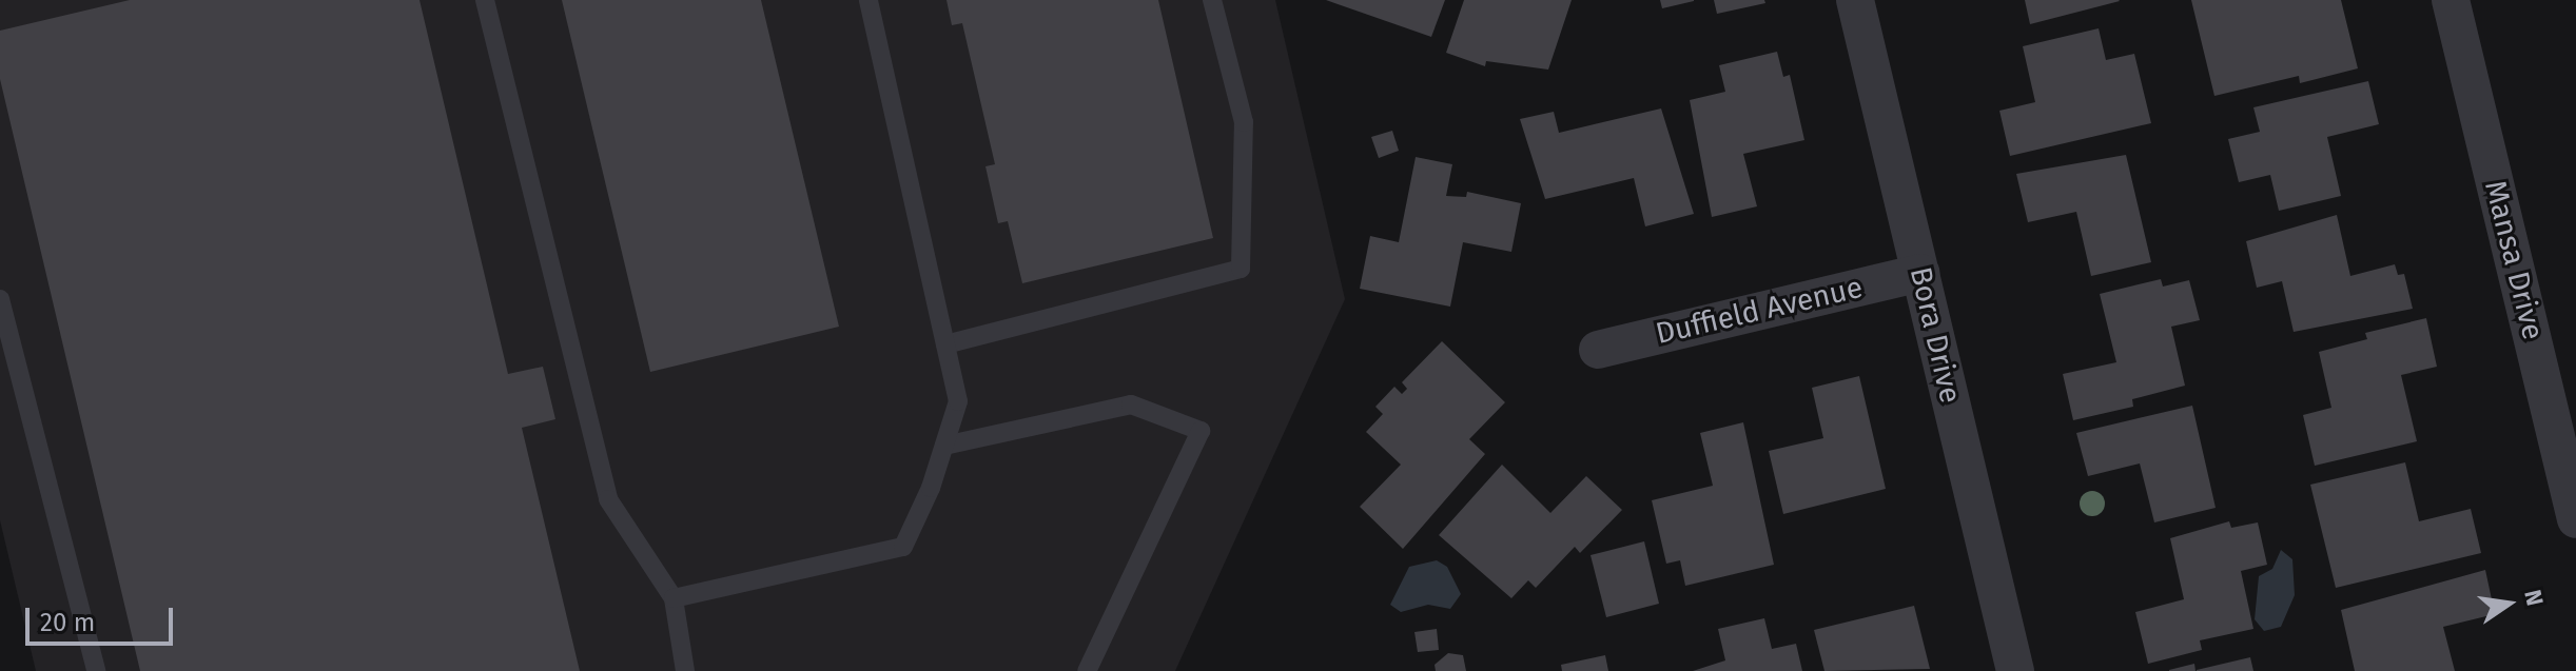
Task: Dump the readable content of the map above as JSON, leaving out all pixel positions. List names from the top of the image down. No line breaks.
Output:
{"streets":{"street":["Mansa Drive","Duffield Avenue","Bora Drive"]},"crossings":[["Duffield Avenue","Bora Drive"]],"scale_bar":"20 m","north":"right"}
